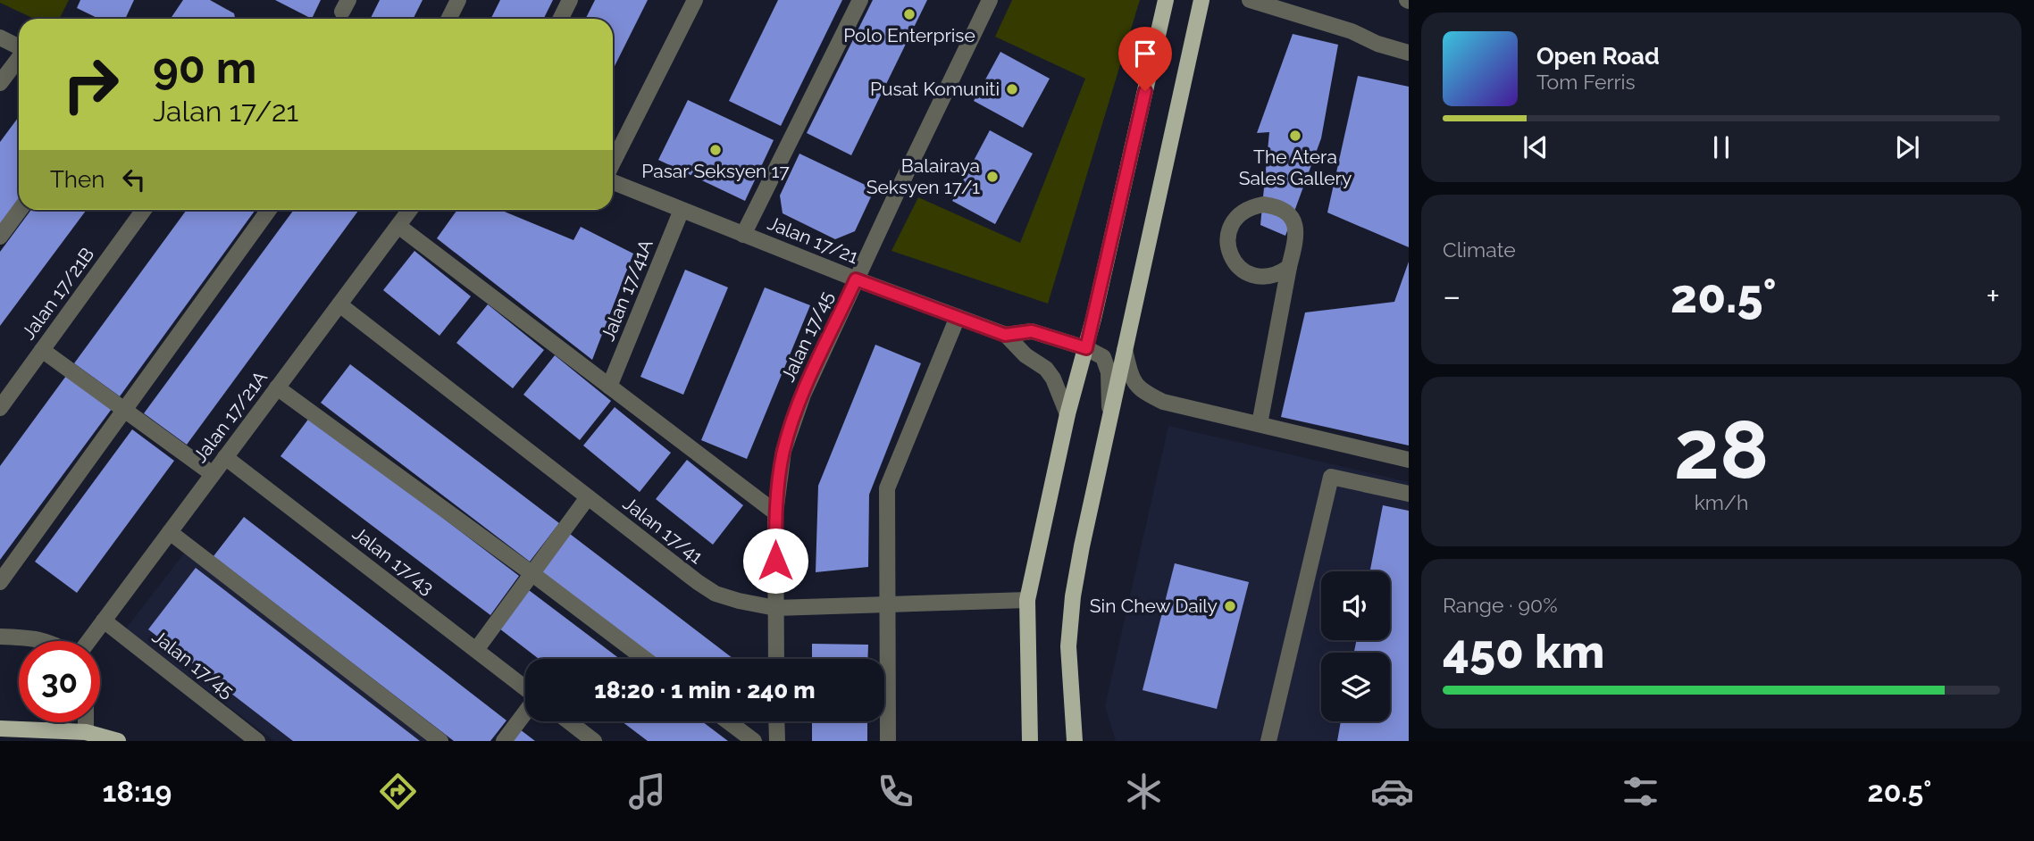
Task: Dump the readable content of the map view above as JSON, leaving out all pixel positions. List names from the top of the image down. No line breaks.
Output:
{"streets":{"street":["Jalan 17/21","Jalan 17/41A","Jalan 17/21B","Jalan 17/45","Jalan 17/21A","Jalan 17/41","Jalan 17/43"]},"crossings":[["Jalan 17/21","Jalan 17/41A"],["Jalan 17/21","Jalan 17/45"],["Jalan 17/45","Jalan 17/21A"],["Jalan 17/45","Jalan 17/41"],["Jalan 17/21A","Jalan 17/41"],["Jalan 17/21A","Jalan 17/43"]],"places":["Polo Enterprise","Pusat Komuniti","The Atera Sales Gallery","Pasar Seksyen 17","Balairaya Seksyen 17/1","Sin Chew Daily"],"page":{"turn":["90 m","Jalan 17/21"],"song":["Open Road","Tom Ferris"],"then":"Then","tile":["Climate",["28","km/h"],["Range · 90%","450 km"]],"heat":["−","20.5°","+"],"limit":"30","trip":"18:20 · 1 min · 240 m","tabs":["18:19","20.5°"]}}
